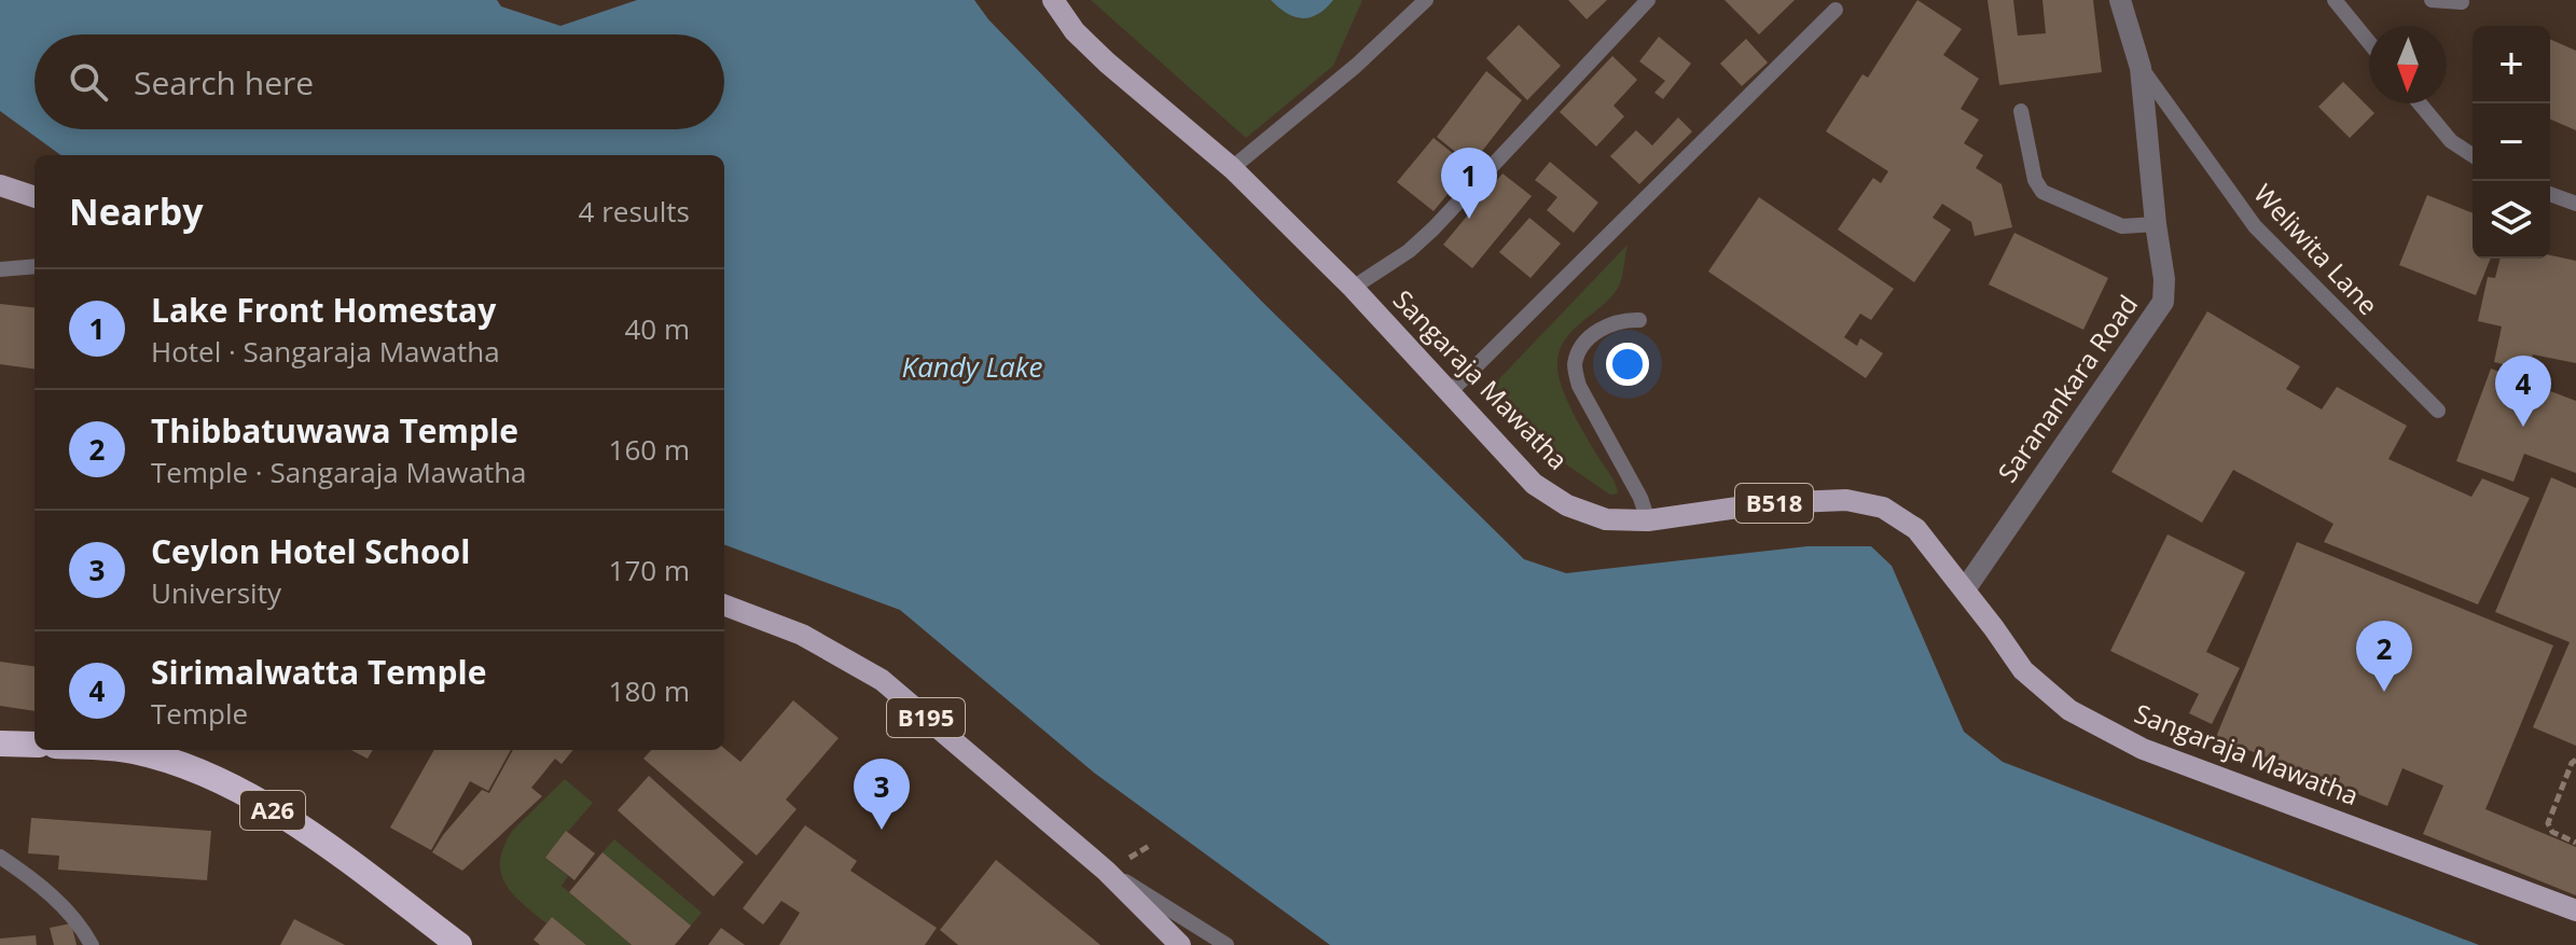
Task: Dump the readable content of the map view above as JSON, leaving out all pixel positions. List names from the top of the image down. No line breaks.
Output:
{"streets":{"highway":["A26"],"main road":["Sangaraja Mawatha","B518","B195"],"street":["Saranankara Road"],"lane":["Weliwita Lane"]},"crossings":[["Weliwita Lane","Saranankara Road"],["Sangaraja Mawatha","Saranankara Road"]],"water":["Kandy Lake"],"north":"bottom","page":{"map_buttons":["+","−"],"search":"Search here","pins":["1","4","2","3"],"heading":["Nearby","4 results"],"list":[{"mark":"1","name":"Lake Front Homestay","note":"Hotel · Sangaraja Mawatha","value":"40 m"},{"mark":"2","name":"Thibbatuwawa Temple","note":"Temple · Sangaraja Mawatha","value":"160 m"},{"mark":"3","name":"Ceylon Hotel School","note":"University","value":"170 m"},{"mark":"4","name":"Sirimalwatta Temple","note":"Temple","value":"180 m"}]}}
